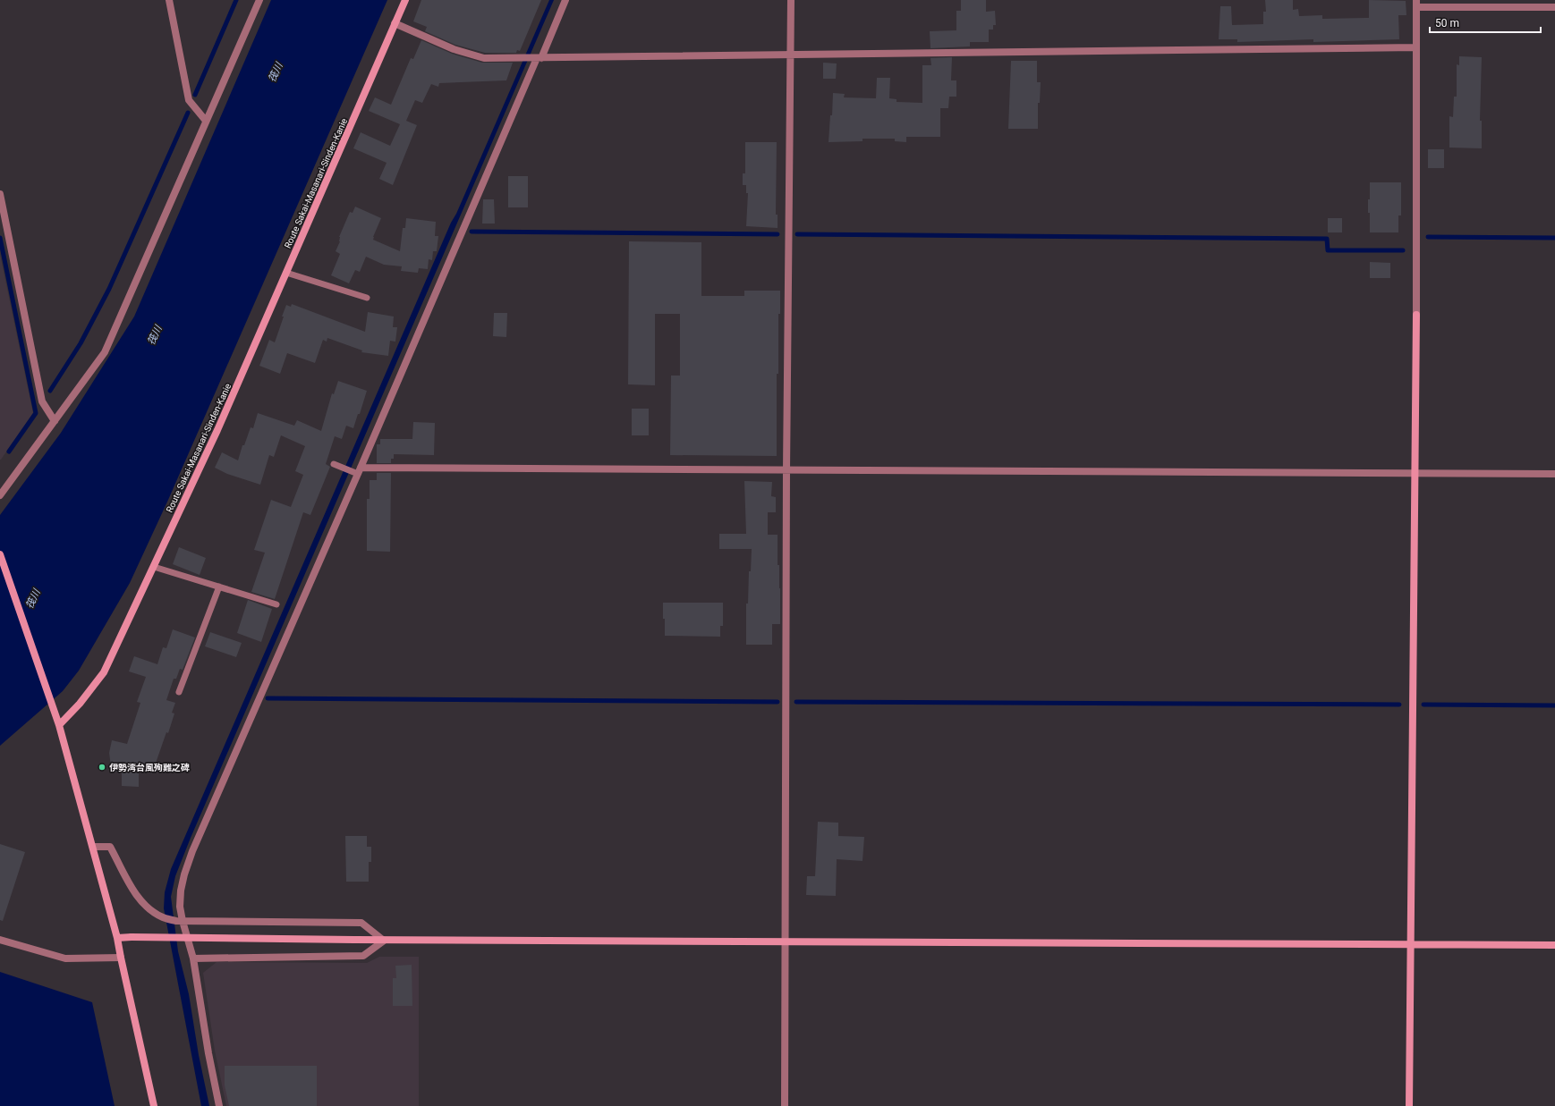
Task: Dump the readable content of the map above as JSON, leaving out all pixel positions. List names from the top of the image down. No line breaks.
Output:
{"streets":{"street":["Route Sakai-Masanari-Sinden-Kanie"]},"water":["筏川"],"places":["伊勢湾台風殉難之碑"],"scale_bar":"50 m"}
